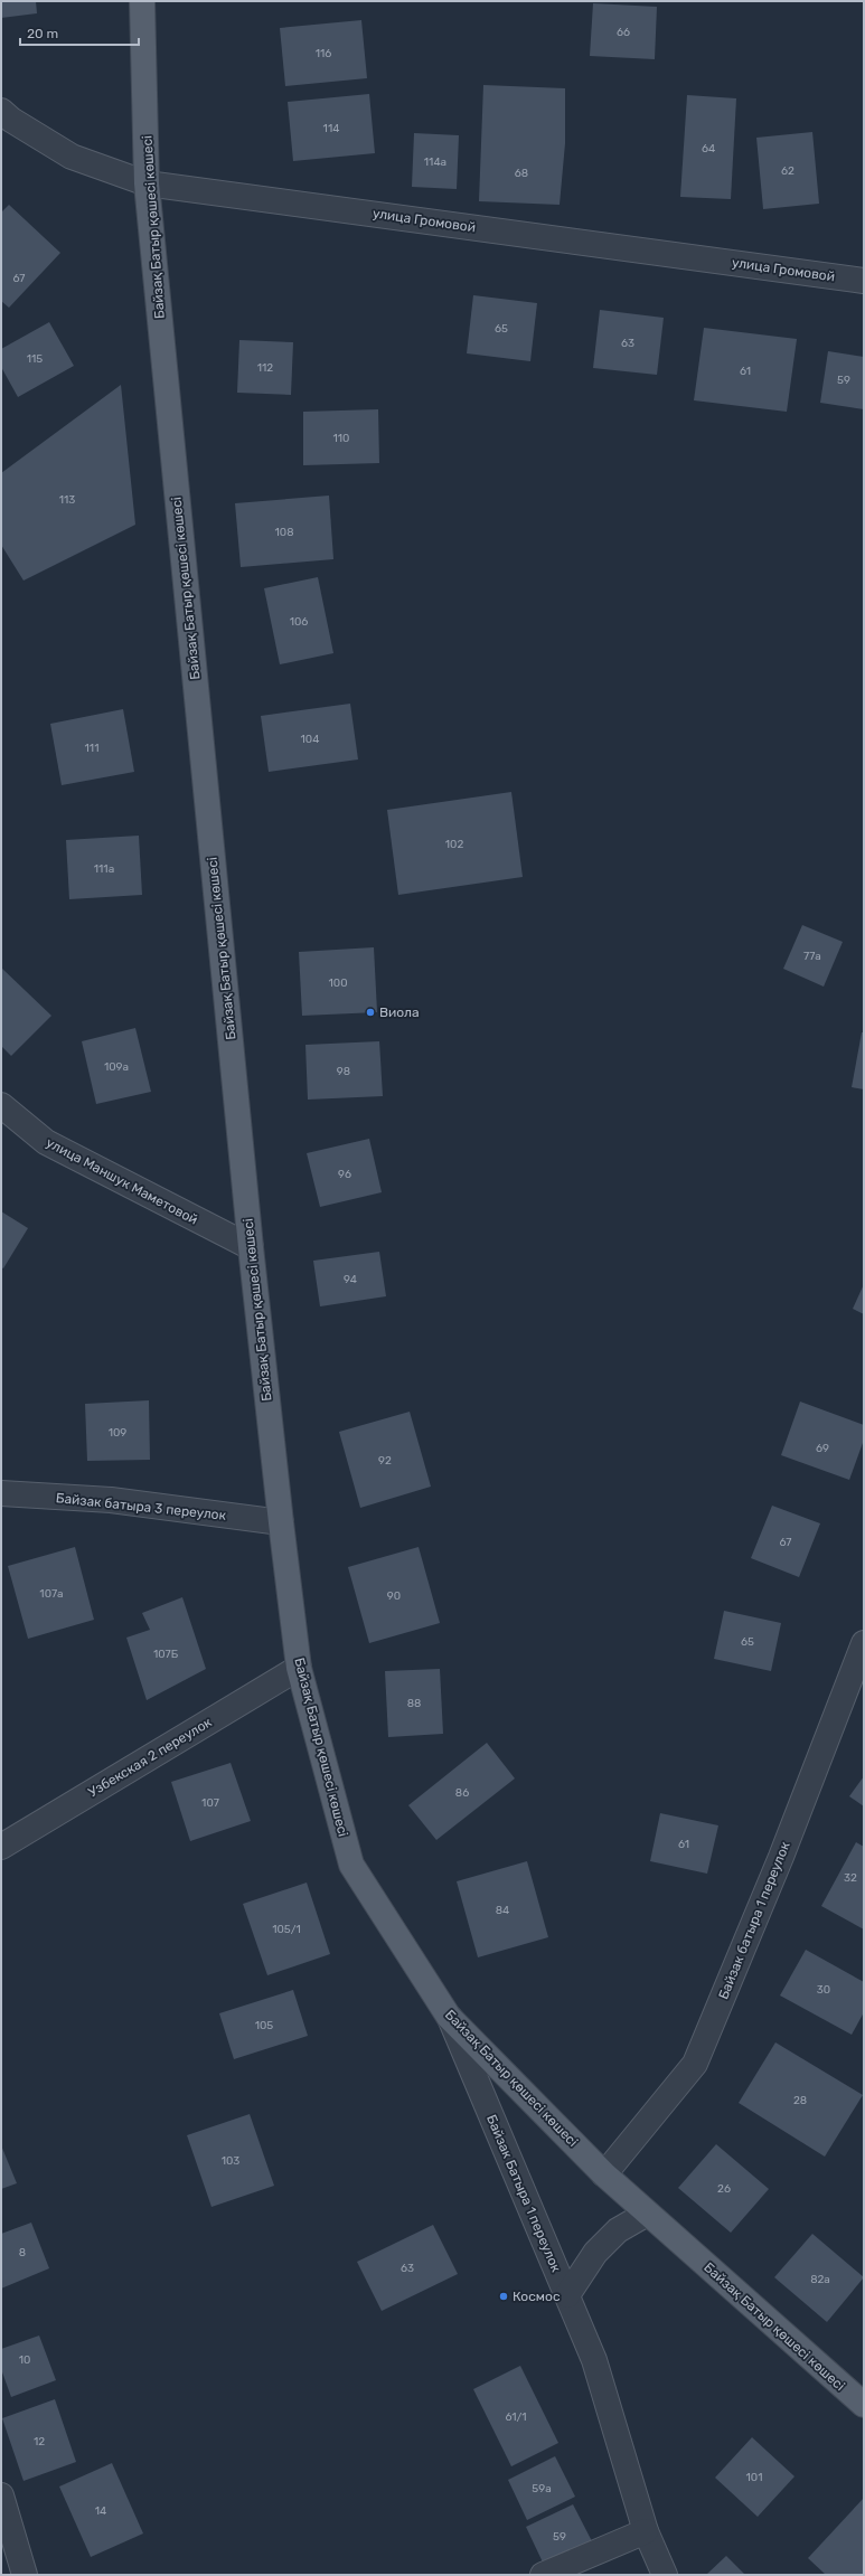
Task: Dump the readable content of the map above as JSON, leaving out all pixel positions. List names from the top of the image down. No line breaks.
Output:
{"streets":{"main road":["Байзақ Батыр қөшесі көшесі"],"street":["улица Громовой","улица Маншук Маметовой","Байзак батыра 3 переулок","Узбекская 2 переулок","Байзак батыра 1 переулок","Байзак Батыра 1 переулок"]},"crossings":[["улица Громовой","Байзақ Батыр қөшесі көшесі"],["Байзақ Батыр қөшесі көшесі","улица Маншук Маметовой"],["Байзақ Батыр қөшесі көшесі","Байзак батыра 3 переулок"],["Байзақ Батыр қөшесі көшесі","Узбекская 2 переулок"],["Байзақ Батыр қөшесі көшесі","Байзак батыра 1 переулок"],["Байзақ Батыр қөшесі көшесі","Байзак Батыра 1 переулок"]],"places":["Виола","Космос"],"house_numbers":["66","116","114","64","114а","62","68","67","65","63","115","112","61","59","110","113","108","106","104","111","102","111а","77а","100","109а","98","96","94","109","69","92","67","107а","90","65","107Б","88","86","107","61","32","84","105/1","30","105","28","103","26","8","63","82а","10","61/1","12","101","59а","14","59"],"scale_bar":"20 m"}
